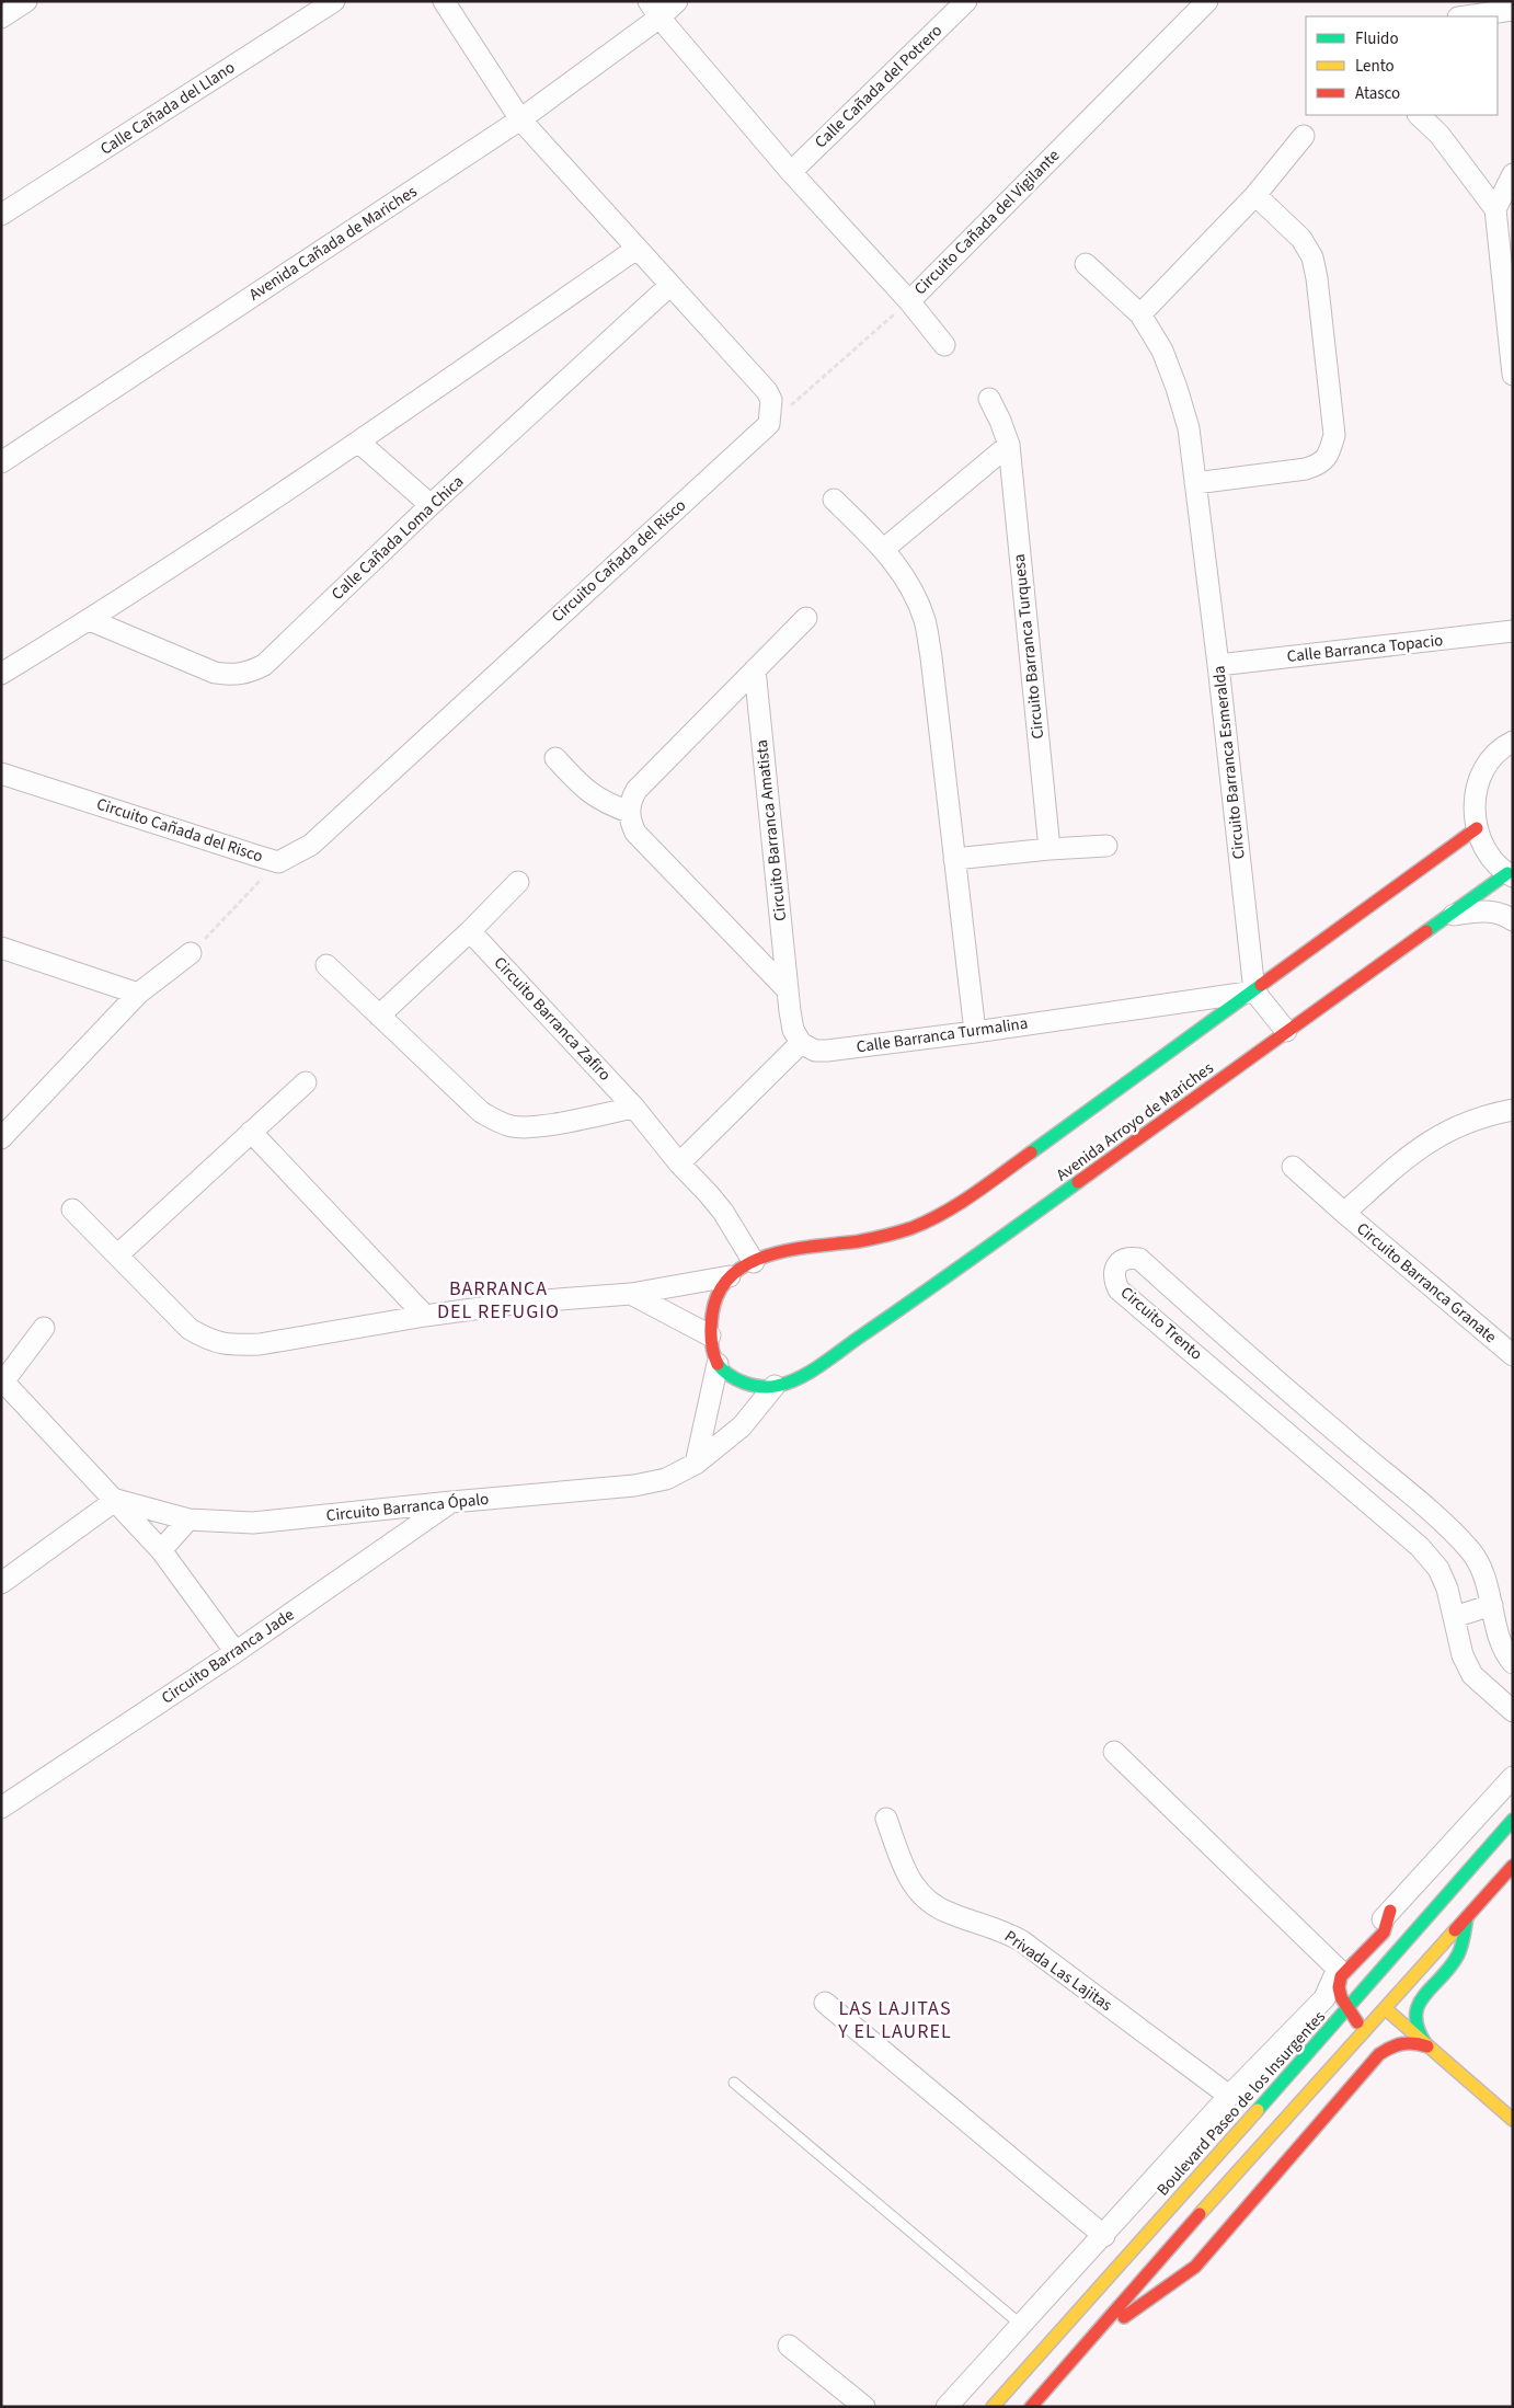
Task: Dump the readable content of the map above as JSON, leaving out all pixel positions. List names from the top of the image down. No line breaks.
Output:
{"streets":{"street":["Calle Cañada del Potrero","Calle Cañada del Llano","Circuito Cañada del Vigilante","Avenida Cañada de Mariches","Calle Cañada Loma Chica","Circuito Cañada del Risco","Circuito Barranca Turquesa","Calle Barranca Topacio","Circuito Barranca Esmeralda","Circuito Barranca Amatista","Circuito Barranca Zafiro","Calle Barranca Turmalina","Avenida Arroyo de Mariches","Circuito Barranca Granate","Circuito Trento","Circuito Barranca Ópalo","Circuito Barranca Jade","Privada Las Lajitas","Boulevard Paseo de los Insurgentes"]},"crossings":[["Calle Cañada del Potrero","Circuito Cañada del Vigilante"],["Circuito Cañada del Vigilante","Avenida Cañada de Mariches"],["Calle Barranca Topacio","Circuito Barranca Esmeralda"],["Circuito Barranca Esmeralda","Calle Barranca Turmalina"],["Circuito Barranca Amatista","Calle Barranca Turmalina"],["Avenida Arroyo de Mariches","Circuito Barranca Ópalo"],["Circuito Barranca Ópalo","Circuito Barranca Jade"]],"districts":["BARRANCA DEL REFUGIO","LAS LAJITAS Y EL LAUREL"],"legend":["Fluido","Lento","Atasco"]}
